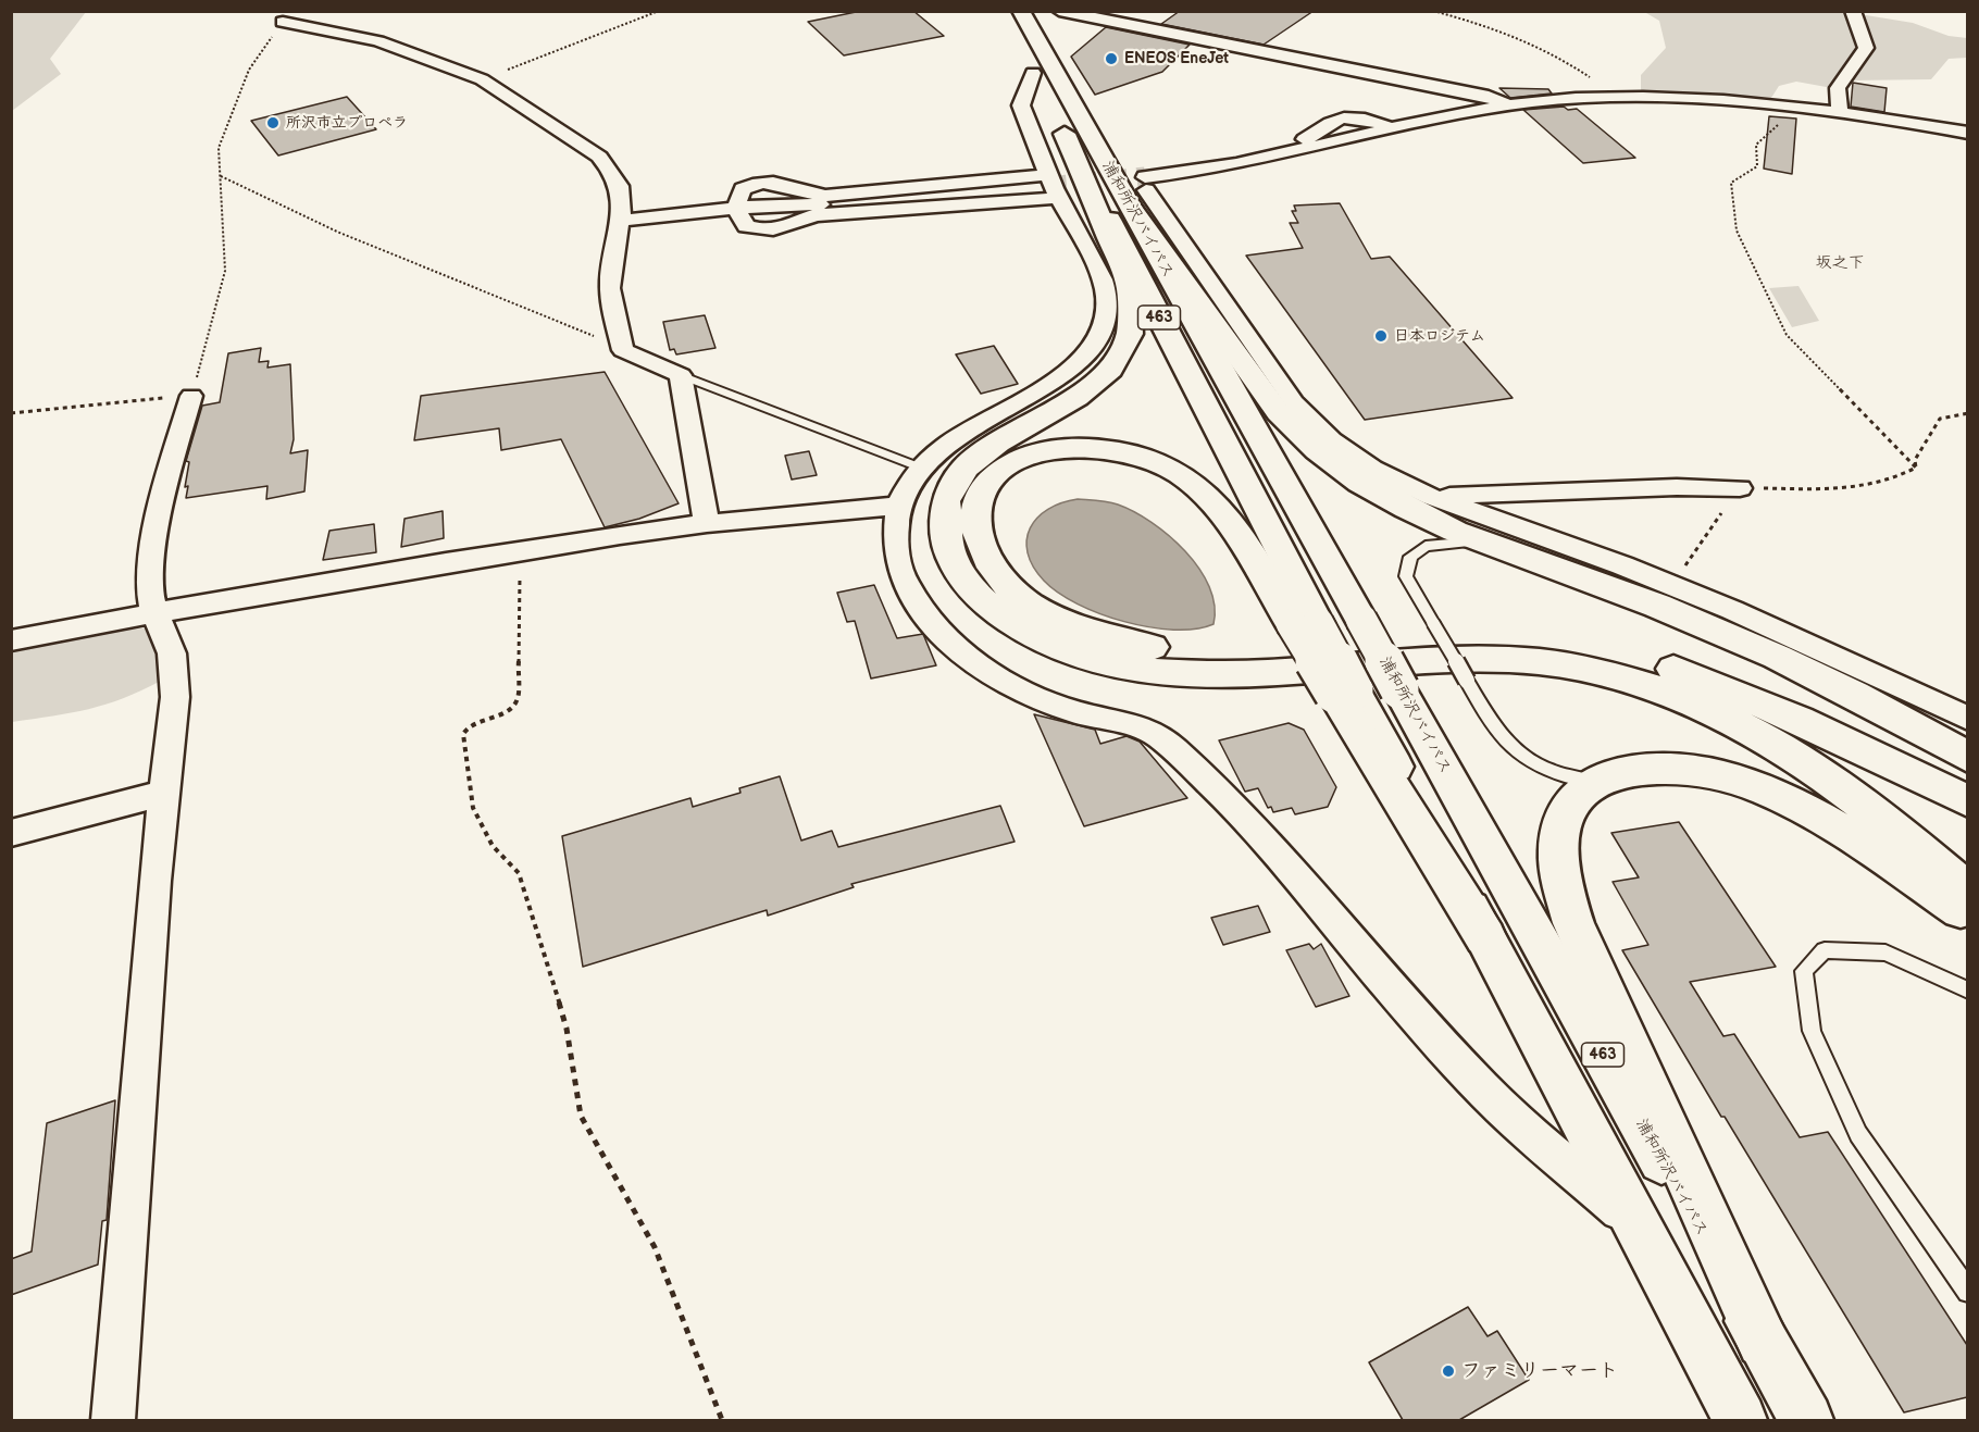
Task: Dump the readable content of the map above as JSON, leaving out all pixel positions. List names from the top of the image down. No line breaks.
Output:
{"streets":{"highway":["浦和所沢バイパス","463"]},"crossings":[["浦和所沢バイパス","463"]],"districts":["坂之下"],"places":["ENEOS EneJet","所沢市立プロペラ","日本ロジテム","ファミリーマート"]}
